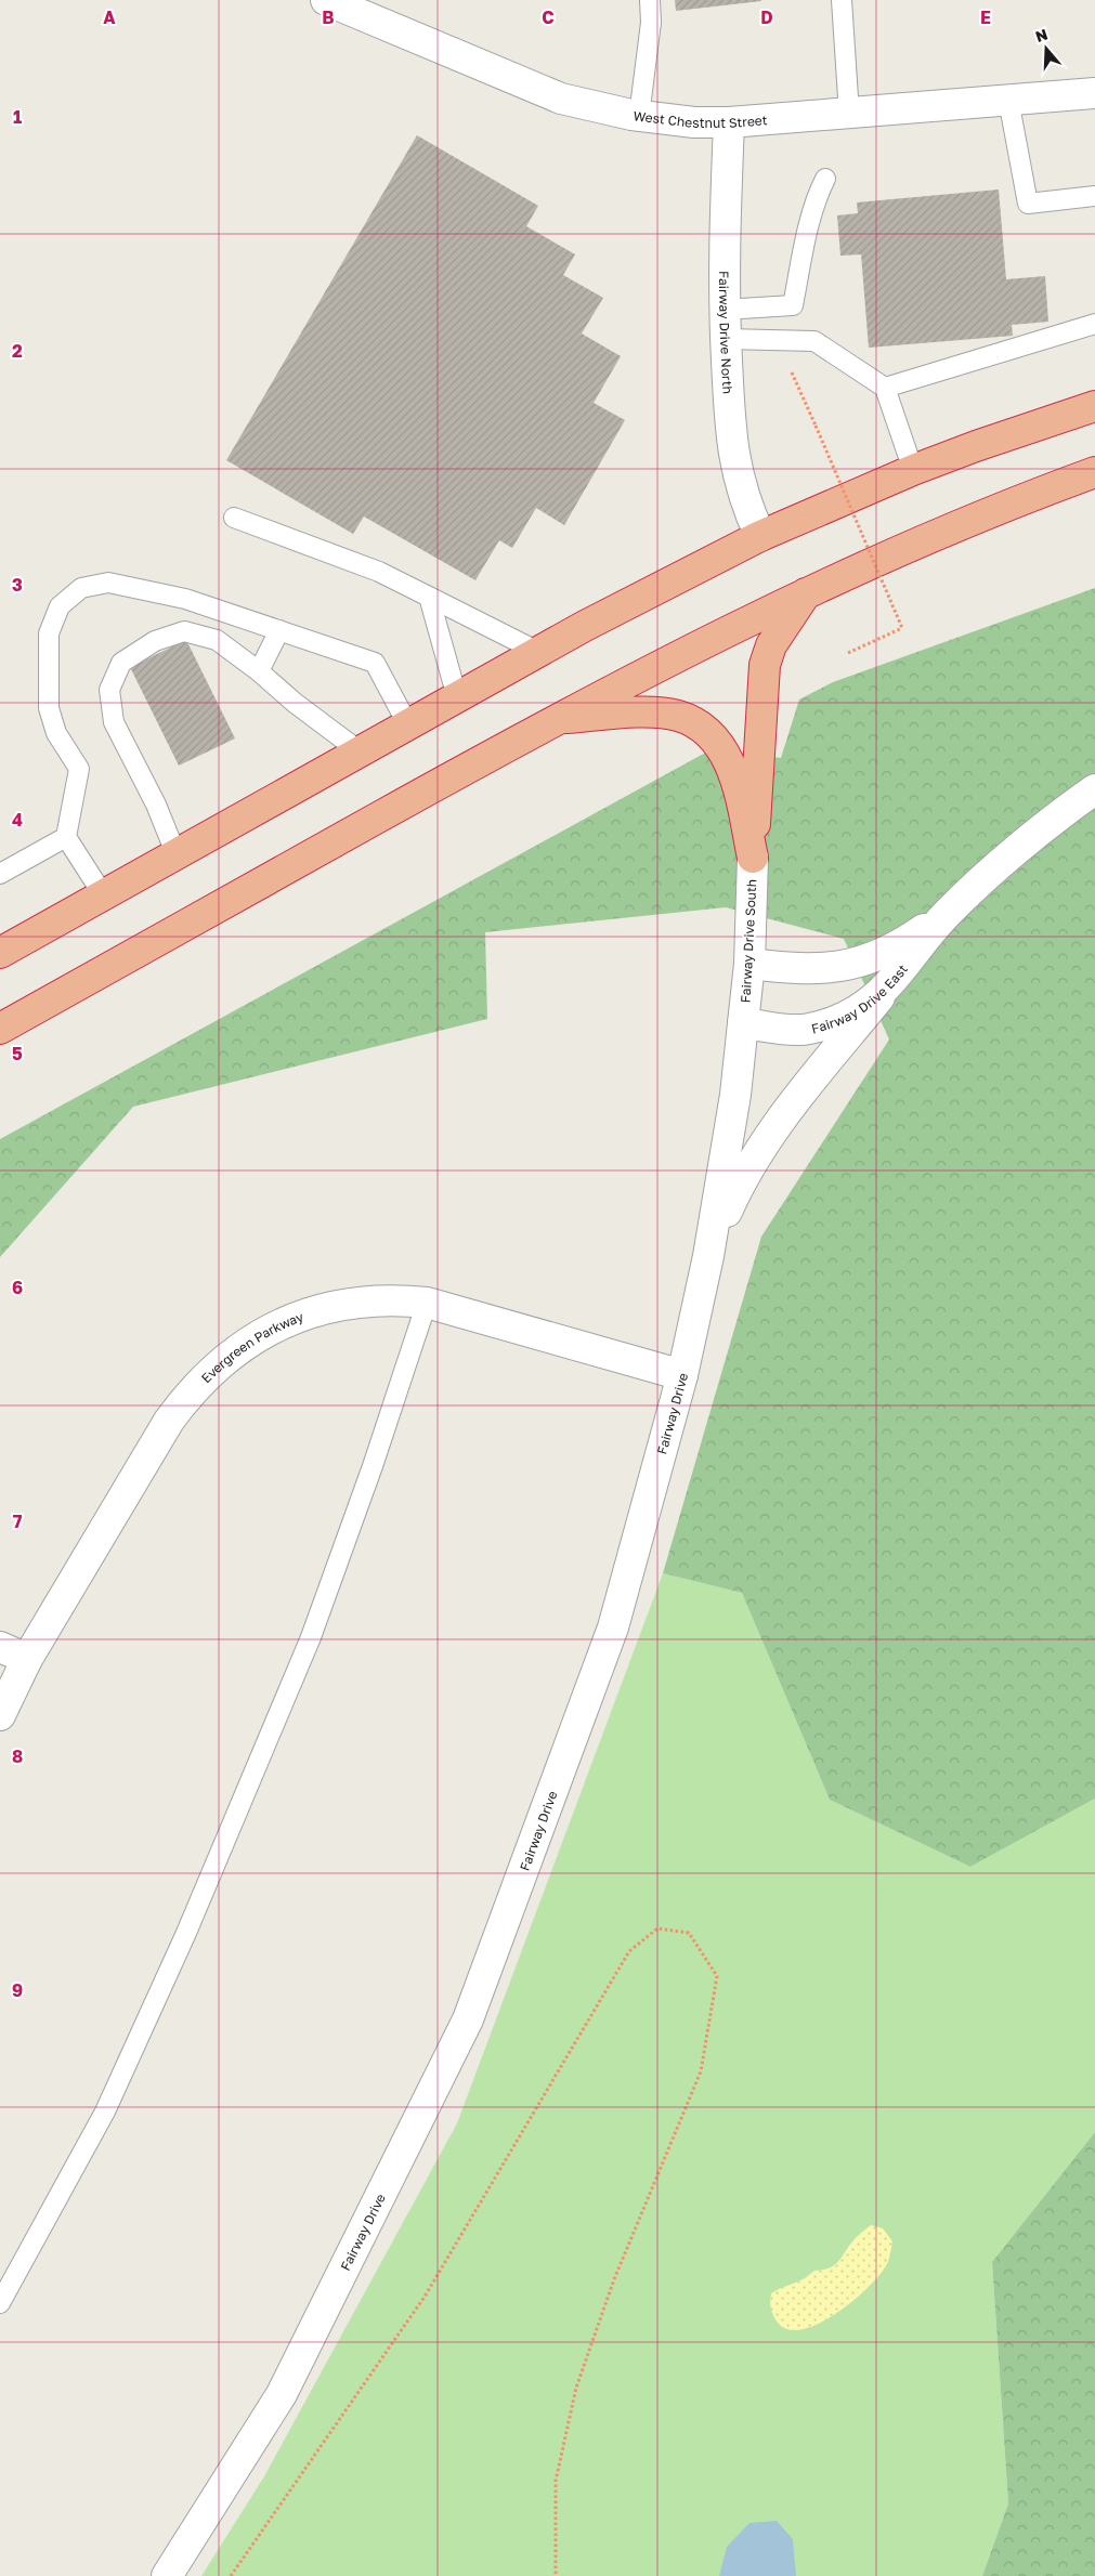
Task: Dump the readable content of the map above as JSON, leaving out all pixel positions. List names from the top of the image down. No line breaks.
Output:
{"streets":{"street":["West Chestnut Street","Fairway Drive North","Fairway Drive South","Fairway Drive East","Evergreen Parkway","Fairway Drive"]},"crossings":[["West Chestnut Street","Fairway Drive North"],["Fairway Drive South","Fairway Drive East"],["Fairway Drive South","Fairway Drive"],["Fairway Drive East","Fairway Drive"],["Evergreen Parkway","Fairway Drive"]],"north":"top","grid":{"columns":["A","B","C","D","E"],"rows":["1","2","3","4","5","6","7","8","9"]}}
